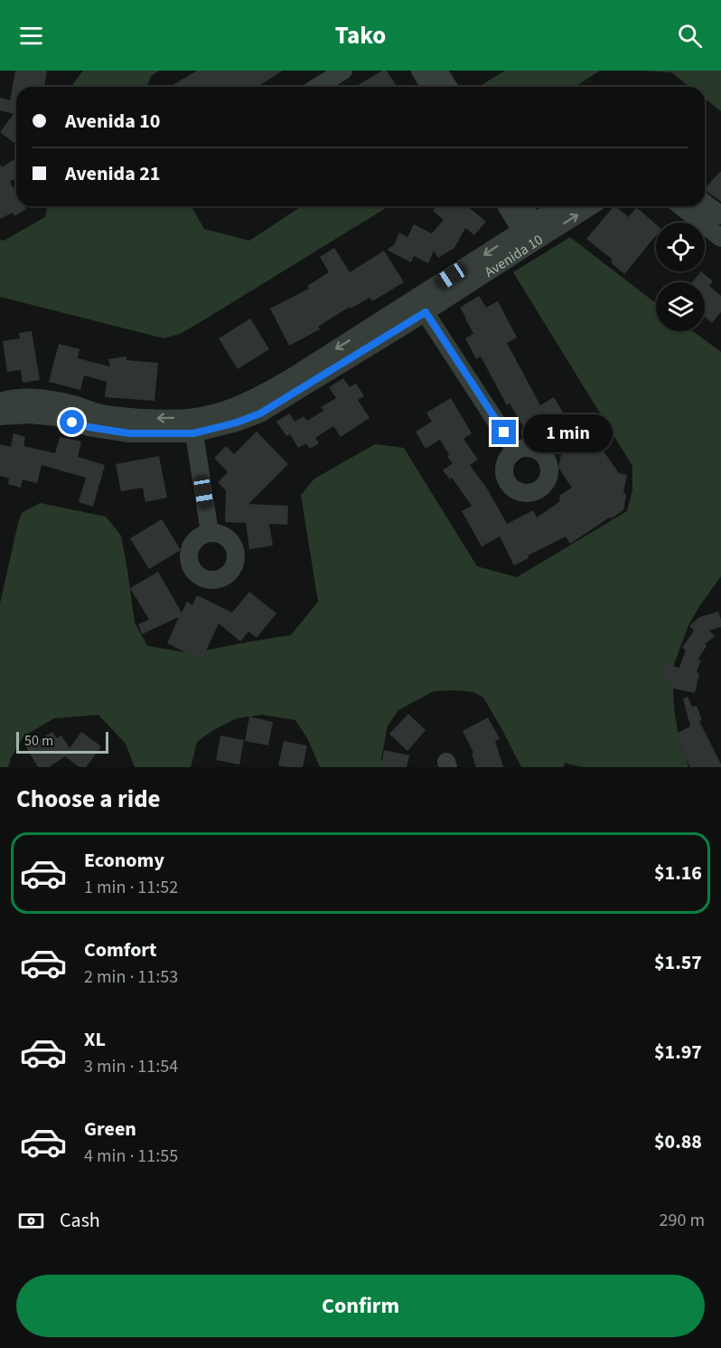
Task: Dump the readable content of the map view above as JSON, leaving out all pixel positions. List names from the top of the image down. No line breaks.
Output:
{"streets":{"street":["Avenida 10"]},"scale_bar":"50 m","page":{"header":"Tako","banner":["Avenida 10","Avenida 21"],"bubble":"1 min","scale":"50 m","heading":"Choose a ride","list":[{"name":"Economy","note":"1 min · 11:52","value":"$1.16"},{"name":"Comfort","note":"2 min · 11:53","value":"$1.57"},{"name":"XL","note":"3 min · 11:54","value":"$1.97"},{"name":"Green","note":"4 min · 11:55","value":"$0.88"}],"pay":["Cash","290 m"],"buttons":"Confirm"}}
